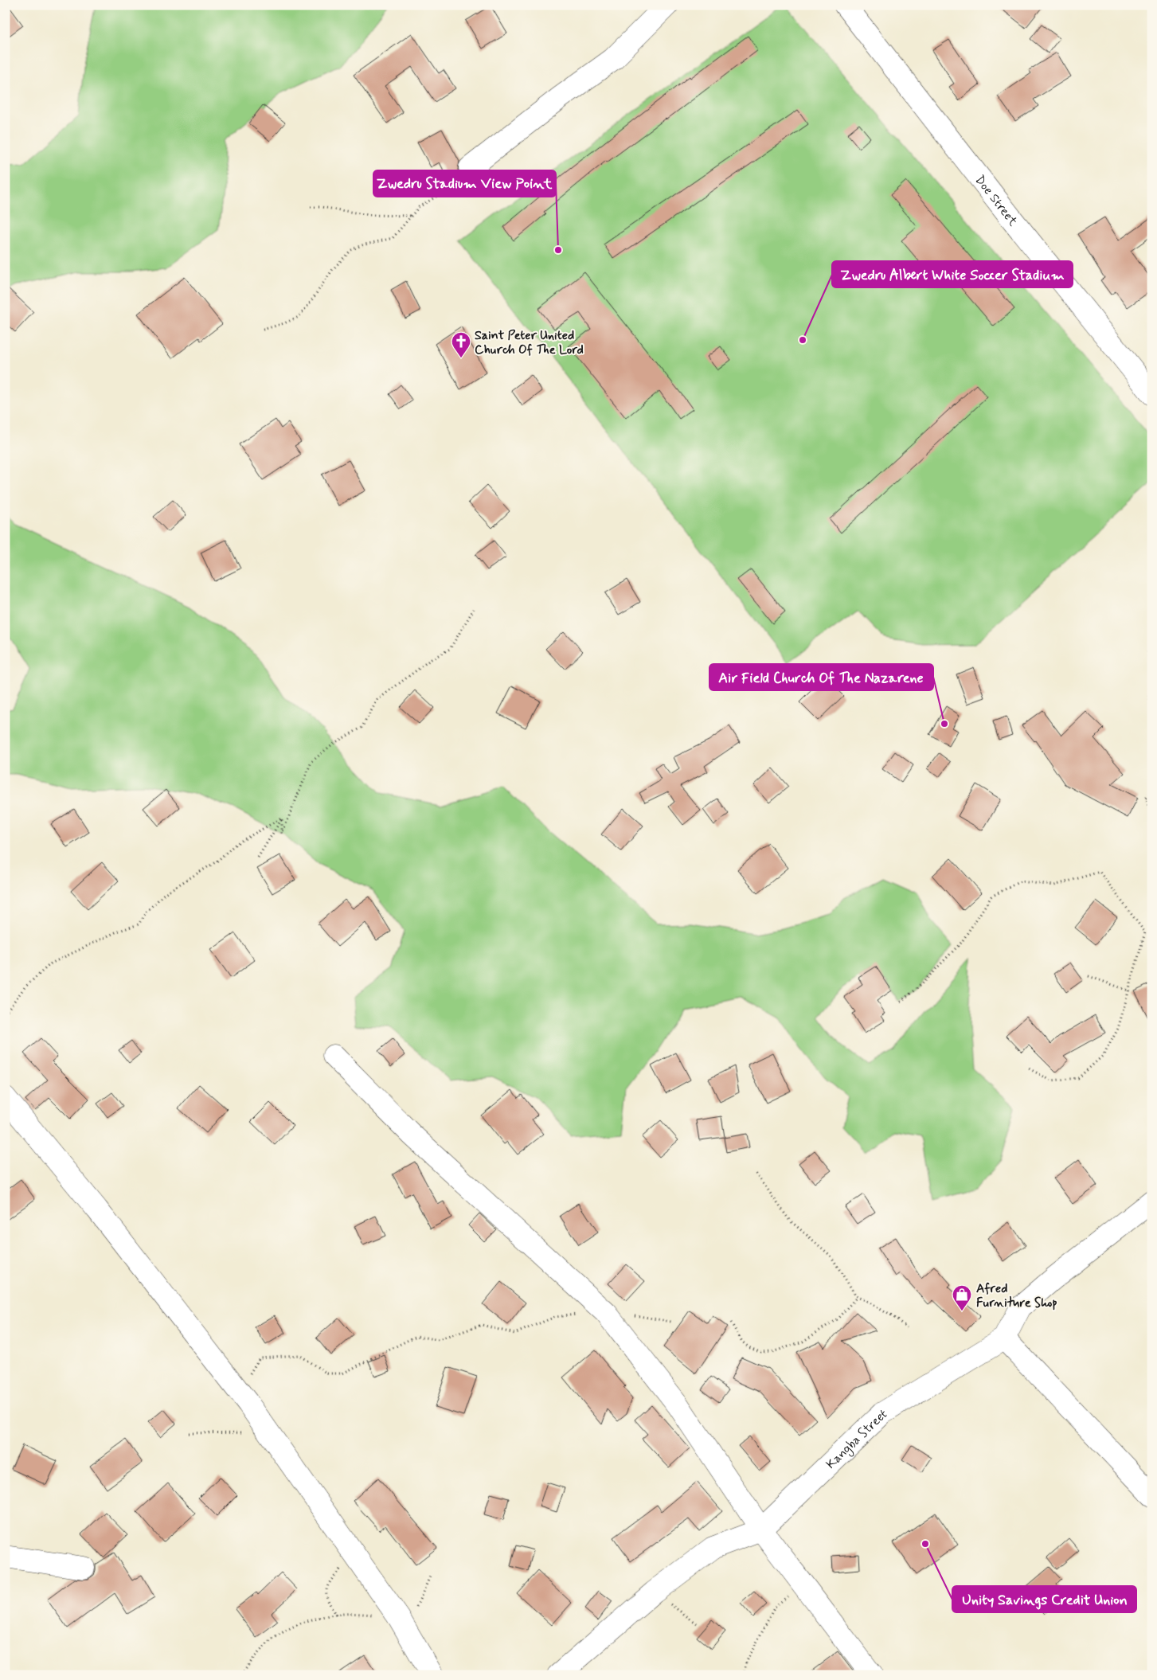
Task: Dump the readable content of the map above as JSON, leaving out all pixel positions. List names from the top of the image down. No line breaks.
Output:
{"streets":{"street":["Doe Street","Kangba Street"]},"places":{"other":["Zwedru Stadium View Point","Zwedru Albert White Soccer Stadium","Air Field Church Of The Nazarene","Unity Savings Credit Union"],"church":["Saint Peter United Church Of The Lord"],"shop":["Afred Furniture Shop"]}}
